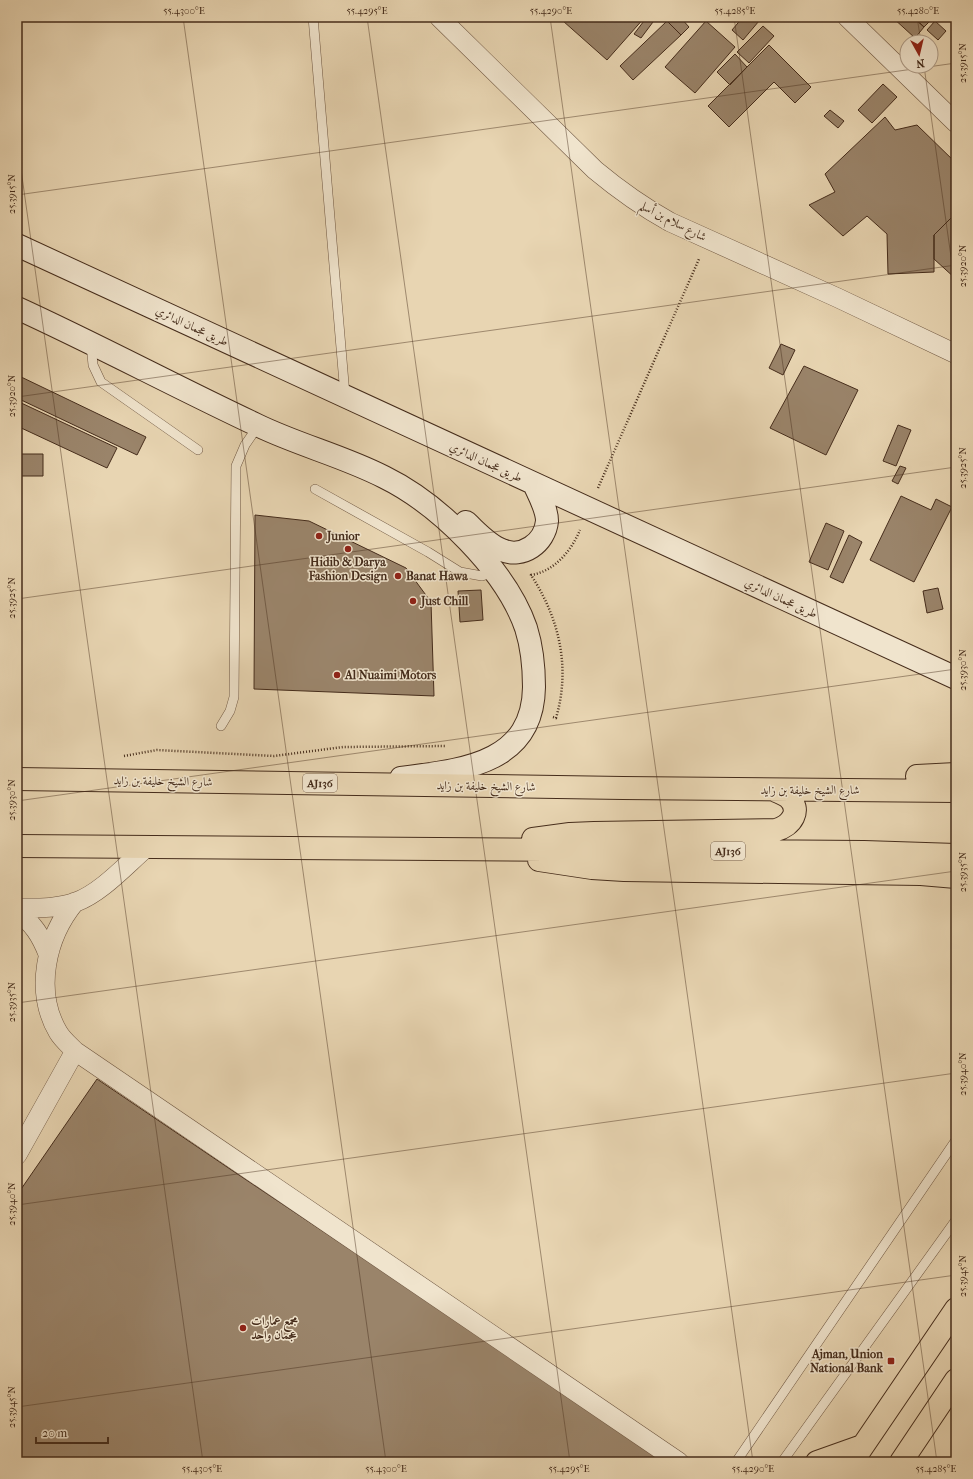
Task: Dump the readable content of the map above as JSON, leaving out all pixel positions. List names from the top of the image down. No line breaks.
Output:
{"streets":{"main road":["طريق عجمان الدائري","شارع الشيخ خليفة بن زايد","AJ136"],"street":["شارع سلام بن أسلم"]},"places":{"other":["Junior","Hidib & Darya Fashion Design","Banat Hawa","Just Chill","Al Nuaimi Motors","مجمع عمارات عجمان واحد"],"transit":["Ajman, Union National Bank"]},"scale_bar":"20 m","north":"bottom","coordinates":["55.4300°E","55.4295°E","55.4290°E","55.4285°E","55.4280°E","25.3915°N","25.3920°N","25.3925°N","25.3930°N","25.3935°N","25.3940°N","25.3945°N","55.4305°E"]}
